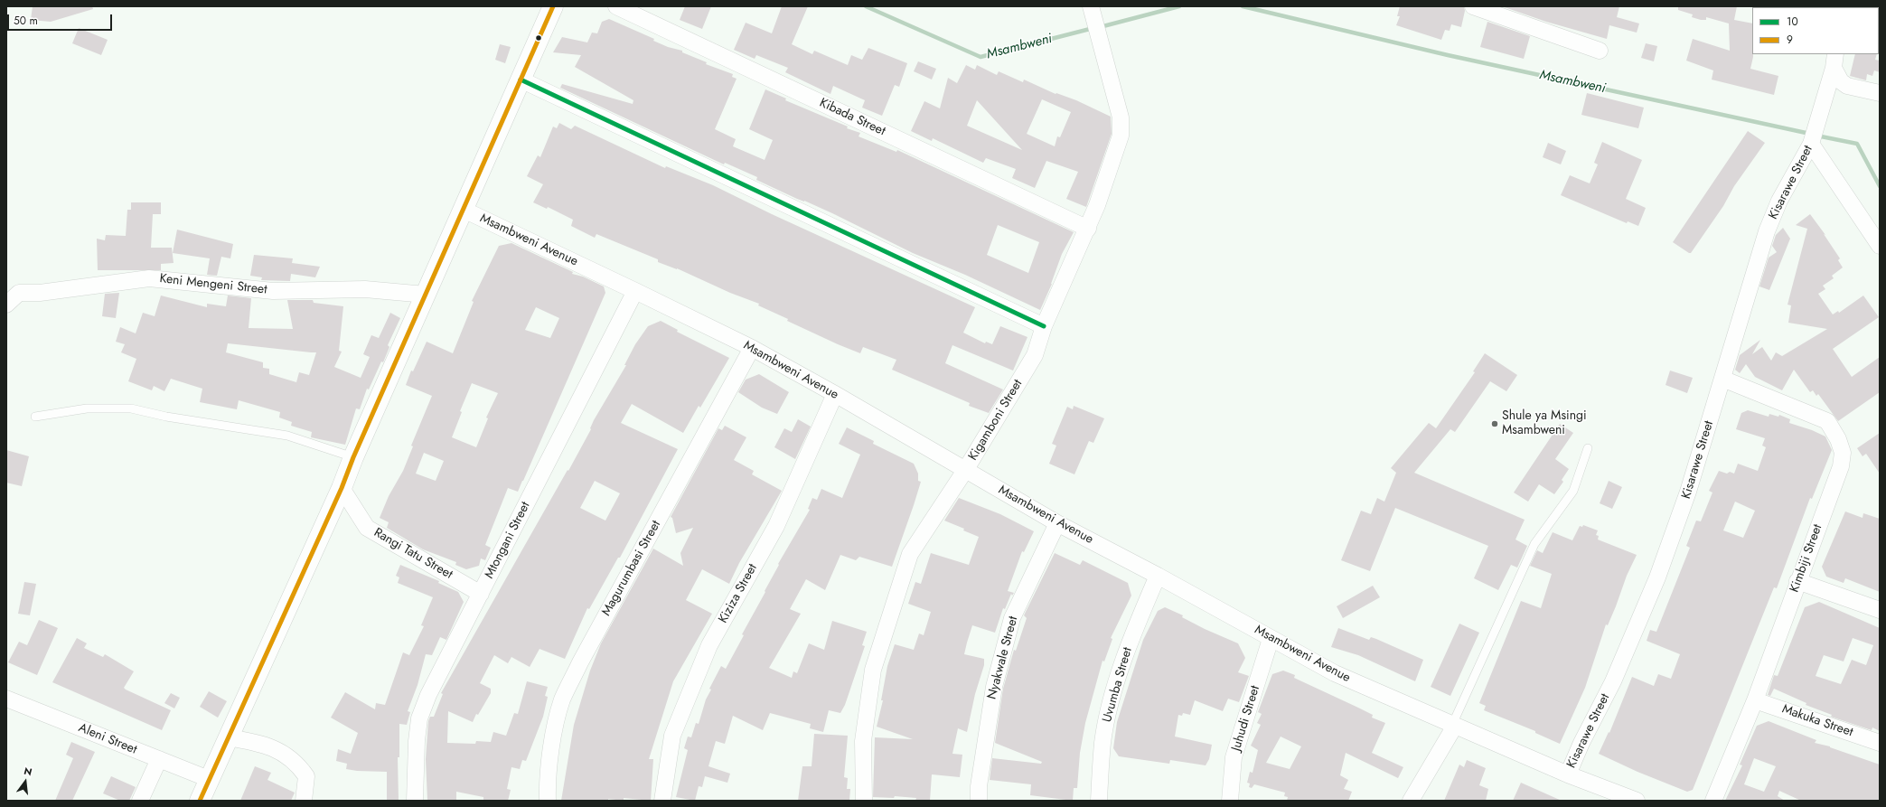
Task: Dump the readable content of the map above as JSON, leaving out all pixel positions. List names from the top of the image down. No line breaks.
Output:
{"streets":{"street":["Kibada Street","Kisarawe Street","Msambweni Avenue","Keni Mengeni Street","Kigamboni Street","Mtongani Street","Rangi Tatu Street","Kimbiji Street","Magurumbasi Street","Kiziza Street","Nyakwale Street","Uvumba Street","Juhudi Street","Makuka Street","Aleni Street"]},"crossings":[["Kibada Street","Kigamboni Street"],["Kisarawe Street","Msambweni Avenue"],["Kisarawe Street","Kimbiji Street"],["Msambweni Avenue","Kigamboni Street"],["Msambweni Avenue","Mtongani Street"],["Msambweni Avenue","Magurumbasi Street"],["Msambweni Avenue","Kiziza Street"],["Msambweni Avenue","Nyakwale Street"],["Msambweni Avenue","Uvumba Street"],["Msambweni Avenue","Juhudi Street"],["Mtongani Street","Rangi Tatu Street"],["Kimbiji Street","Makuka Street"]],"water":["Msambweni"],"places":["Shule ya Msingi Msambweni"],"lines":["transit line 9","transit line 10"],"legend":["10","9"],"scale_bar":"50 m","north":"top"}
